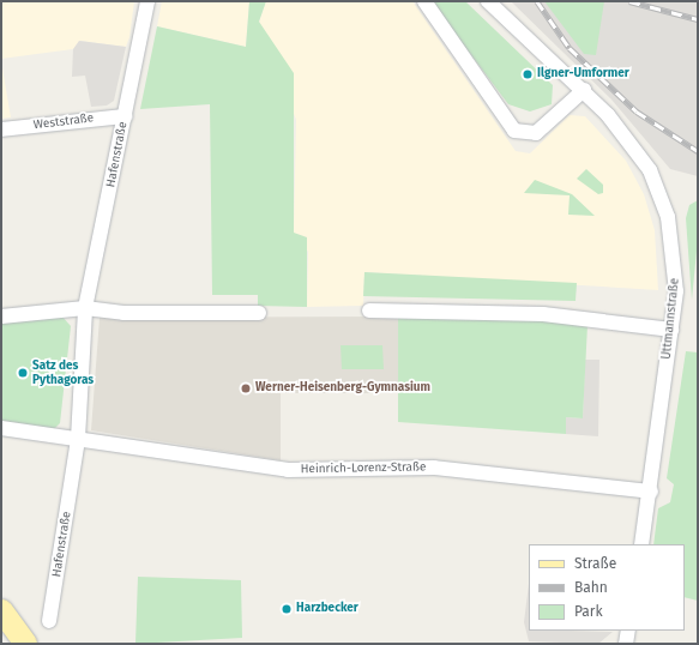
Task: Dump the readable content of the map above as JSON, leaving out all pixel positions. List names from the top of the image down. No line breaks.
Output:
{"streets":{"street":["Weststraße","Hafenstraße","Uttmannstraße","Heinrich-Lorenz-Straße"]},"crossings":[["Weststraße","Hafenstraße"],["Hafenstraße","Heinrich-Lorenz-Straße"],["Uttmannstraße","Heinrich-Lorenz-Straße"]],"places":["Ilgner-Umformer","Satz des Pythagoras","Werner-Heisenberg-Gymnasium","Harzbecker"],"legend":["Straße","Bahn","Park"]}
